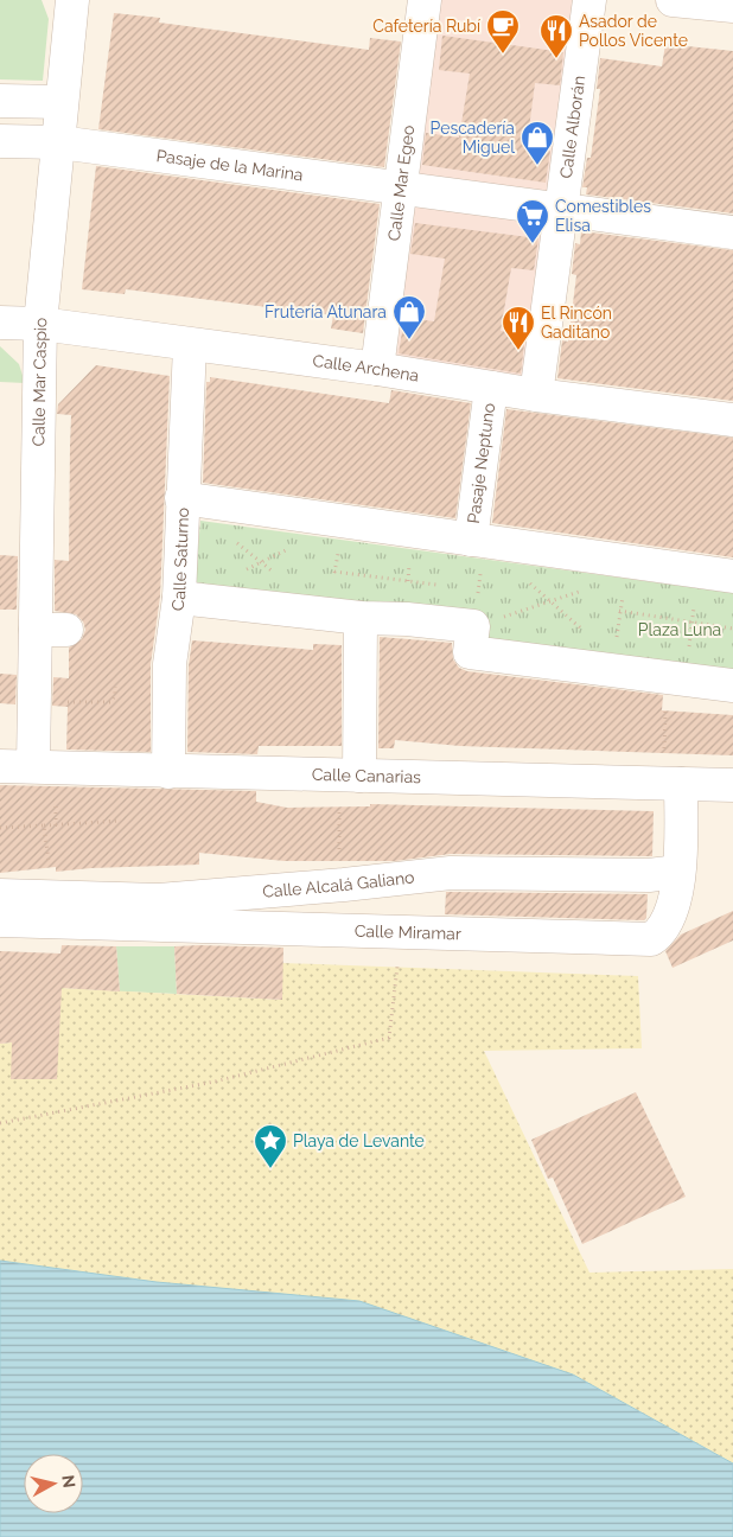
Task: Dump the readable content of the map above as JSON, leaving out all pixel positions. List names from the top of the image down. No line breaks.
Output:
{"streets":{"street":["Calle Alborán","Pasaje de la Marina","Calle Mar Egeo","Calle Archena","Calle Mar Caspio","Pasaje Neptuno","Calle Saturno","Calle Canarias","Calle Alcalá Galiano","Calle Miramar"]},"crossings":[["Calle Alborán","Pasaje de la Marina"],["Calle Alborán","Calle Archena"],["Pasaje de la Marina","Calle Mar Egeo"],["Pasaje de la Marina","Calle Mar Caspio"],["Calle Mar Egeo","Calle Archena"],["Calle Archena","Calle Mar Caspio"],["Calle Archena","Pasaje Neptuno"],["Calle Archena","Calle Saturno"],["Calle Mar Caspio","Calle Canarias"],["Calle Saturno","Calle Canarias"],["Calle Canarias","Calle Miramar"],["Calle Alcalá Galiano","Calle Miramar"]],"parks":["Plaza Luna"],"places":{"cafe":["Cafetería Rubí"],"restaurant":["Asador de Pollos Vicente","El Rincón Gaditano"],"shop":["Pescadería Miguel","Frutería Atunara"],"supermarket":["Comestibles Elisa"],"place":["Playa de Levante"]},"north":"right"}
